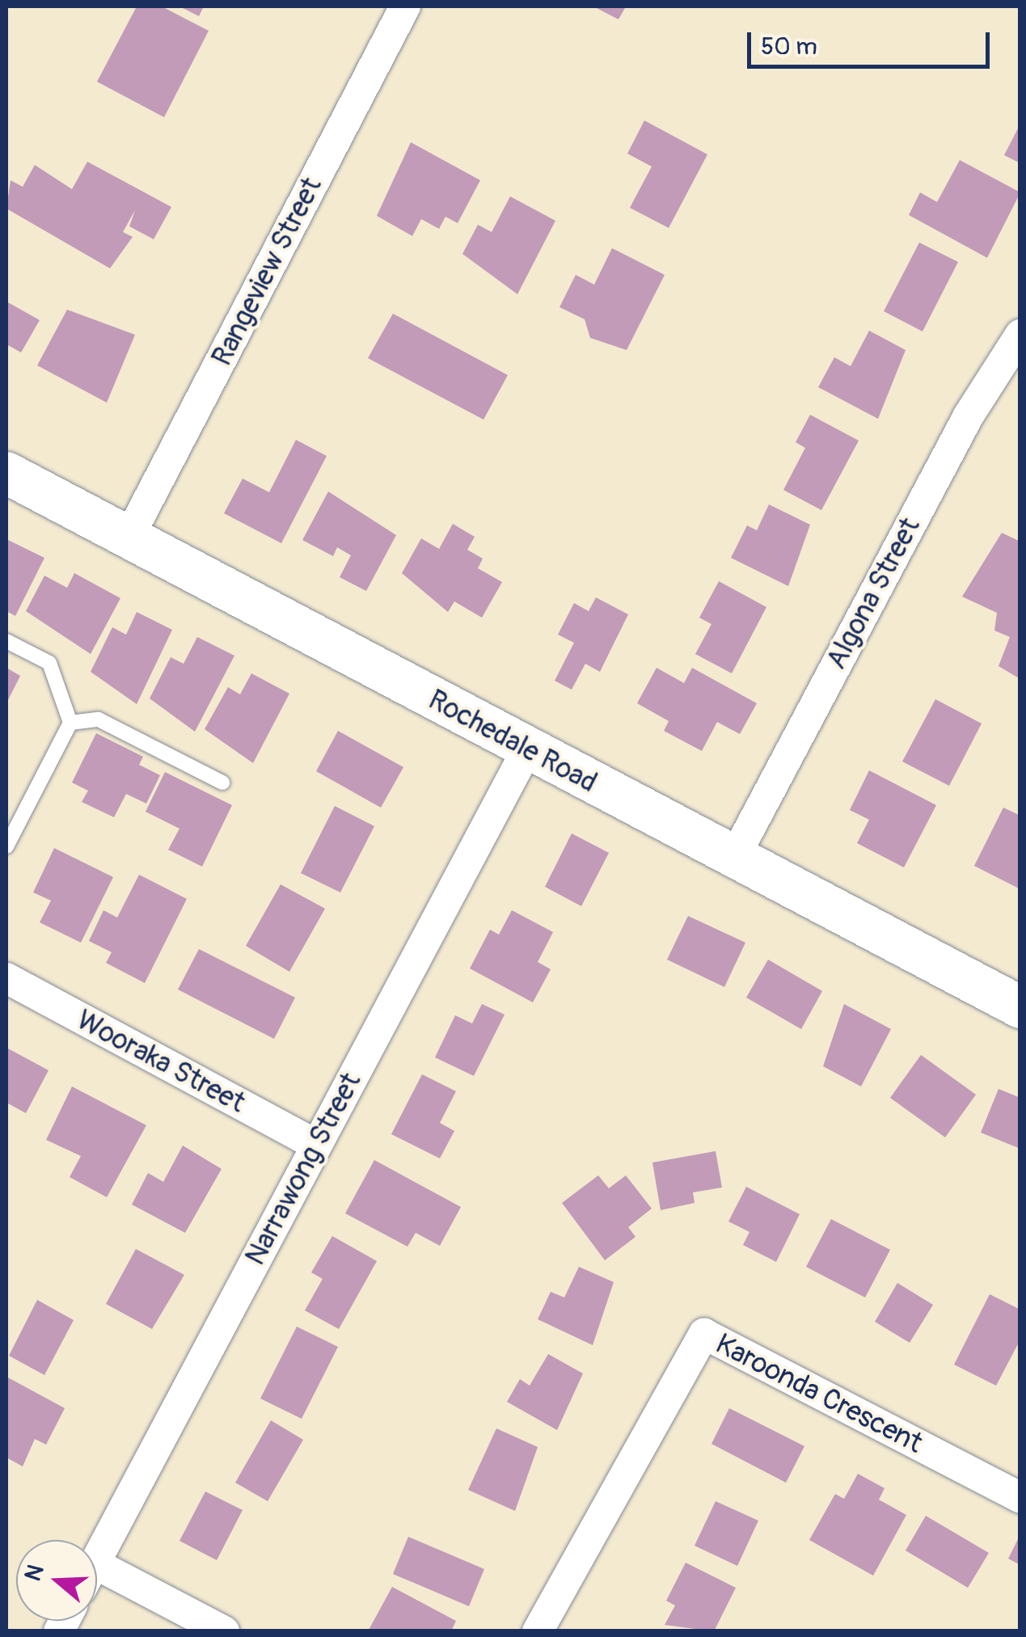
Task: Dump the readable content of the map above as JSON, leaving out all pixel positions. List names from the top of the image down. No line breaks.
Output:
{"streets":{"main road":["Rochedale Road"],"street":["Rangeview Street","Algona Street","Wooraka Street","Narrawong Street","Karoonda Crescent"]},"crossings":[["Rangeview Street","Rochedale Road"],["Algona Street","Rochedale Road"],["Rochedale Road","Narrawong Street"],["Wooraka Street","Narrawong Street"]],"scale_bar":"50 m","north":"left"}
